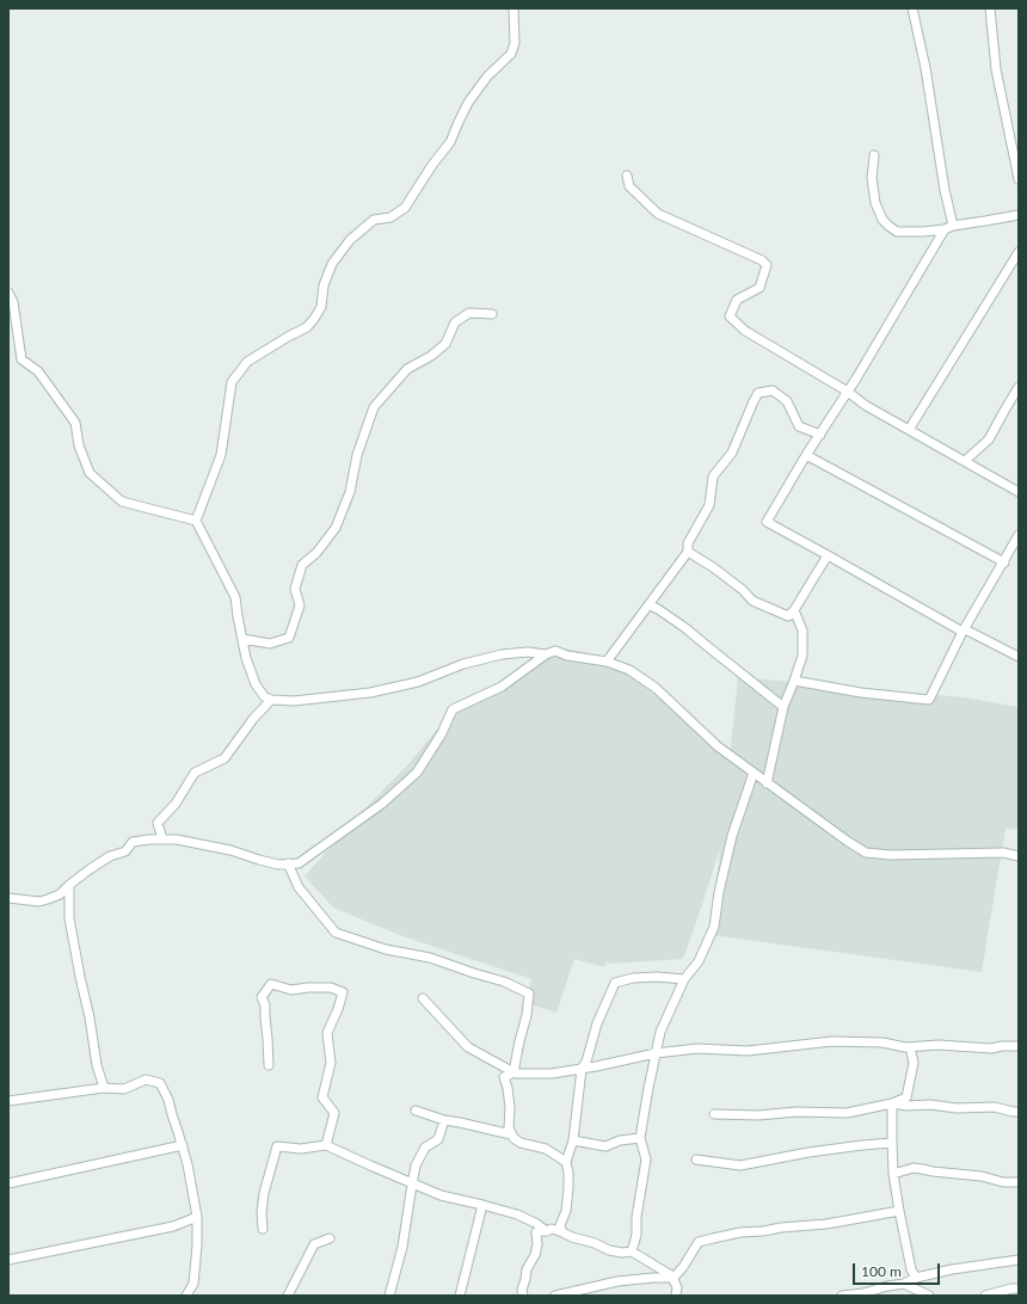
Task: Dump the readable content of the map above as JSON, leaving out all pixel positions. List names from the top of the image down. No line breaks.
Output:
{"scale_bar":"100 m"}
